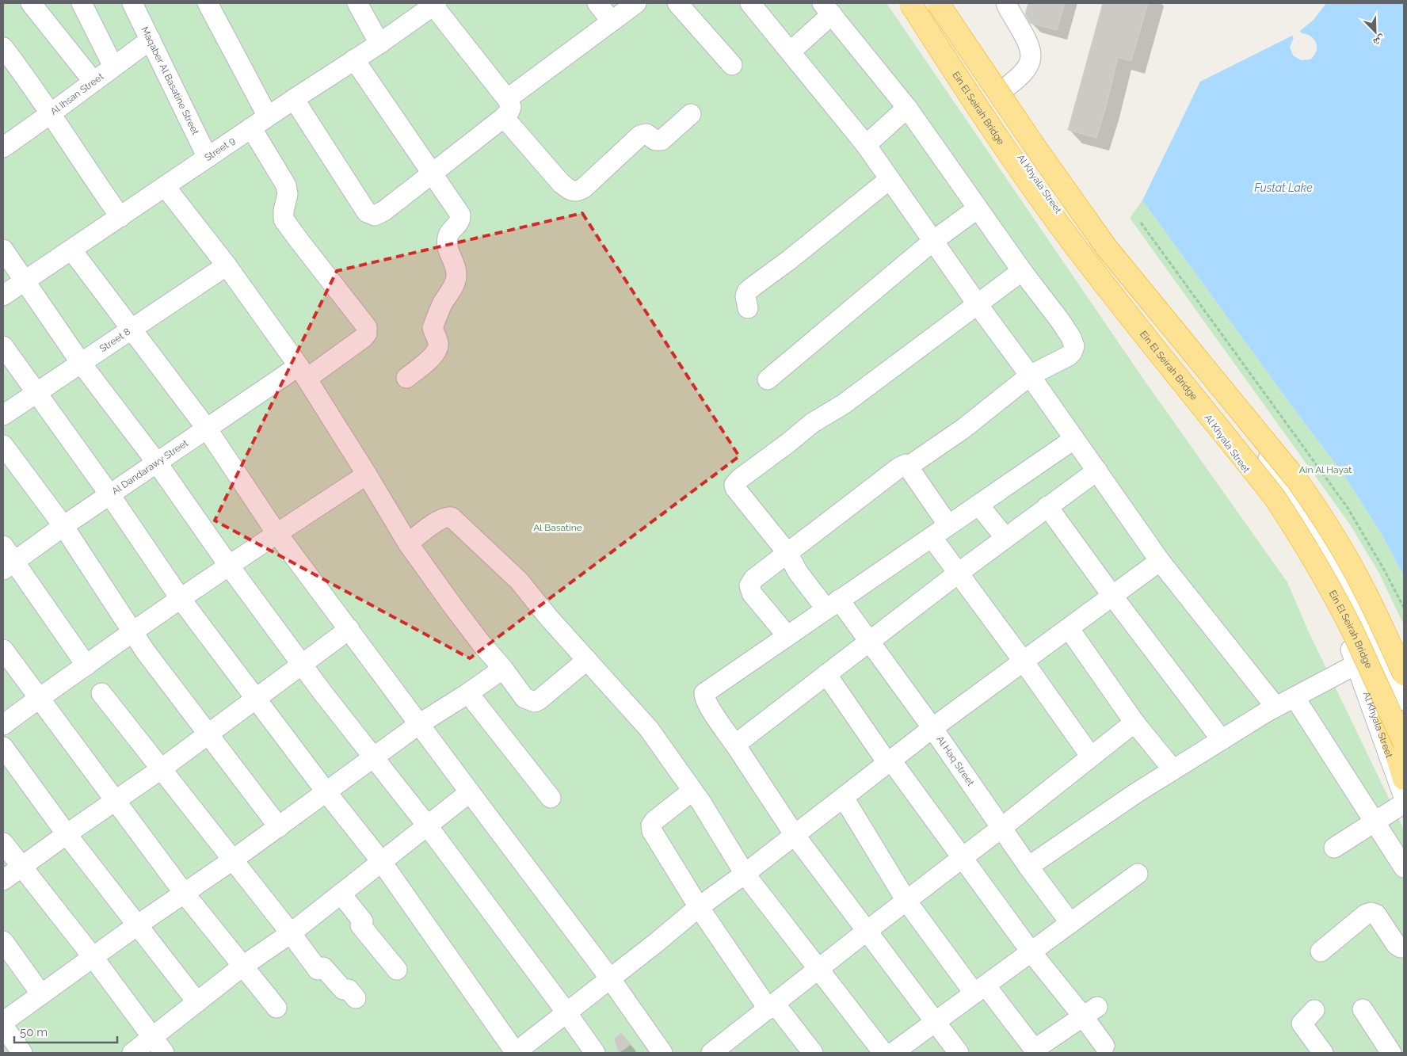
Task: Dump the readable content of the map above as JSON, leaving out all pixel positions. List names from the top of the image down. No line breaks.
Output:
{"streets":{"highway":["Ein El Seirah Bridge"],"street":["Maqaber Al Basatine Street","Al Ihsan Street","Street 9","Al Khyala Street","Street 8","Al Dandarawy Street","Al Haq Street"]},"crossings":[["Maqaber Al Basatine Street","Al Ihsan Street"],["Maqaber Al Basatine Street","Street 9"],["Street 9","Al Dandarawy Street"]],"water":["Fustat Lake"],"parks":["Ain Al Hayat","Al Basatine"],"scale_bar":"50 m","north":"bottom right"}
